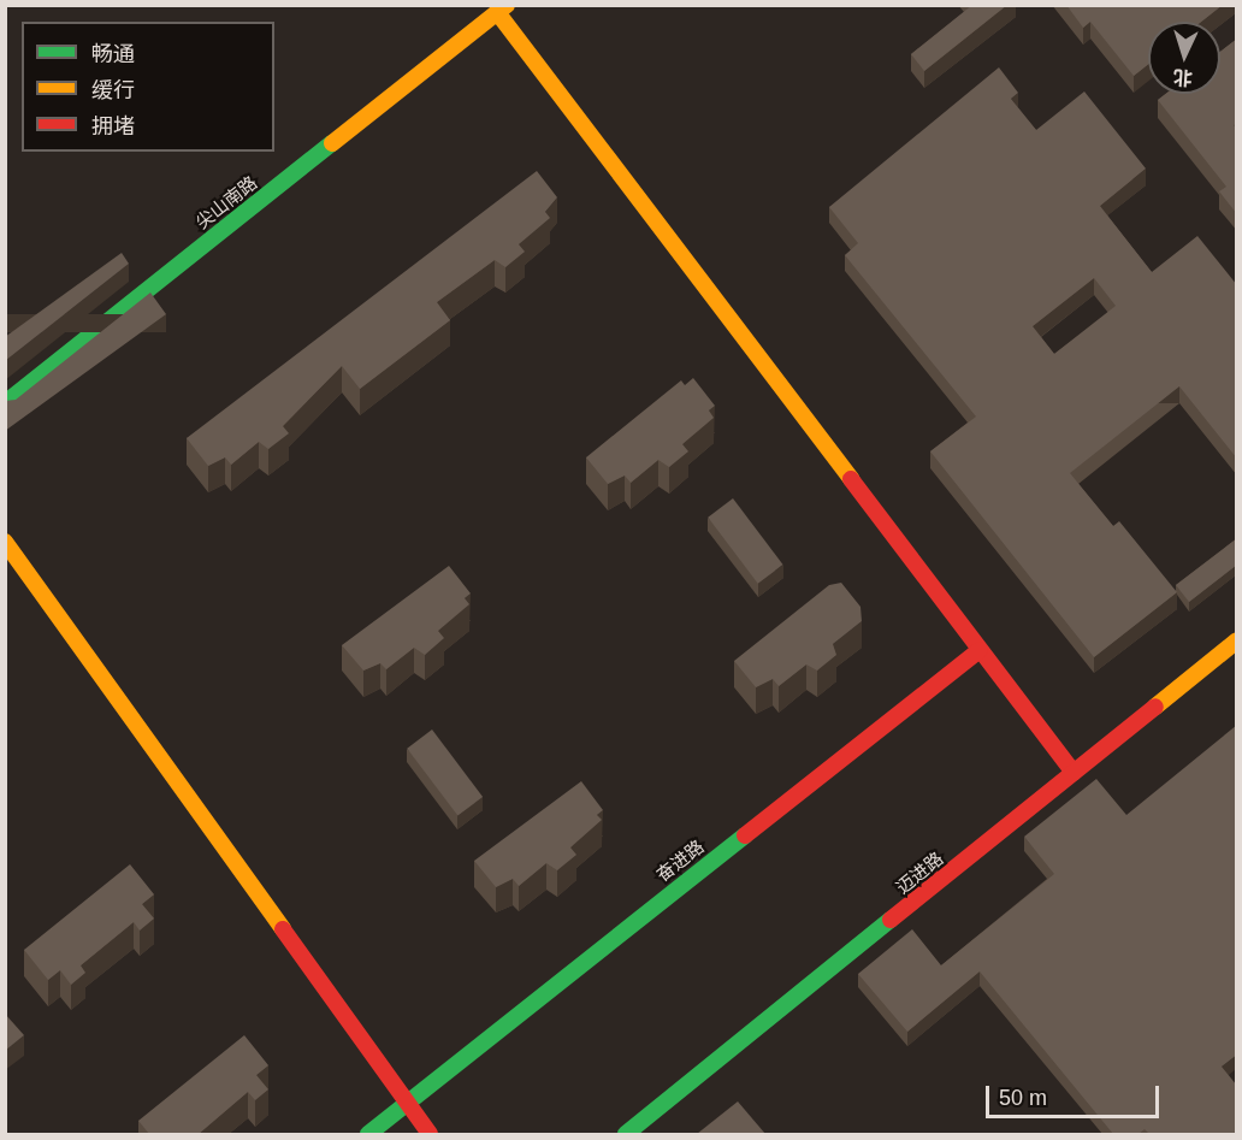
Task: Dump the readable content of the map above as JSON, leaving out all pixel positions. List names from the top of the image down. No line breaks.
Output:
{"streets":{"street":["尖山南路","奋进路","迈进路"]},"legend":["畅通","缓行","拥堵"],"scale_bar":"50 m","north":"bottom"}
